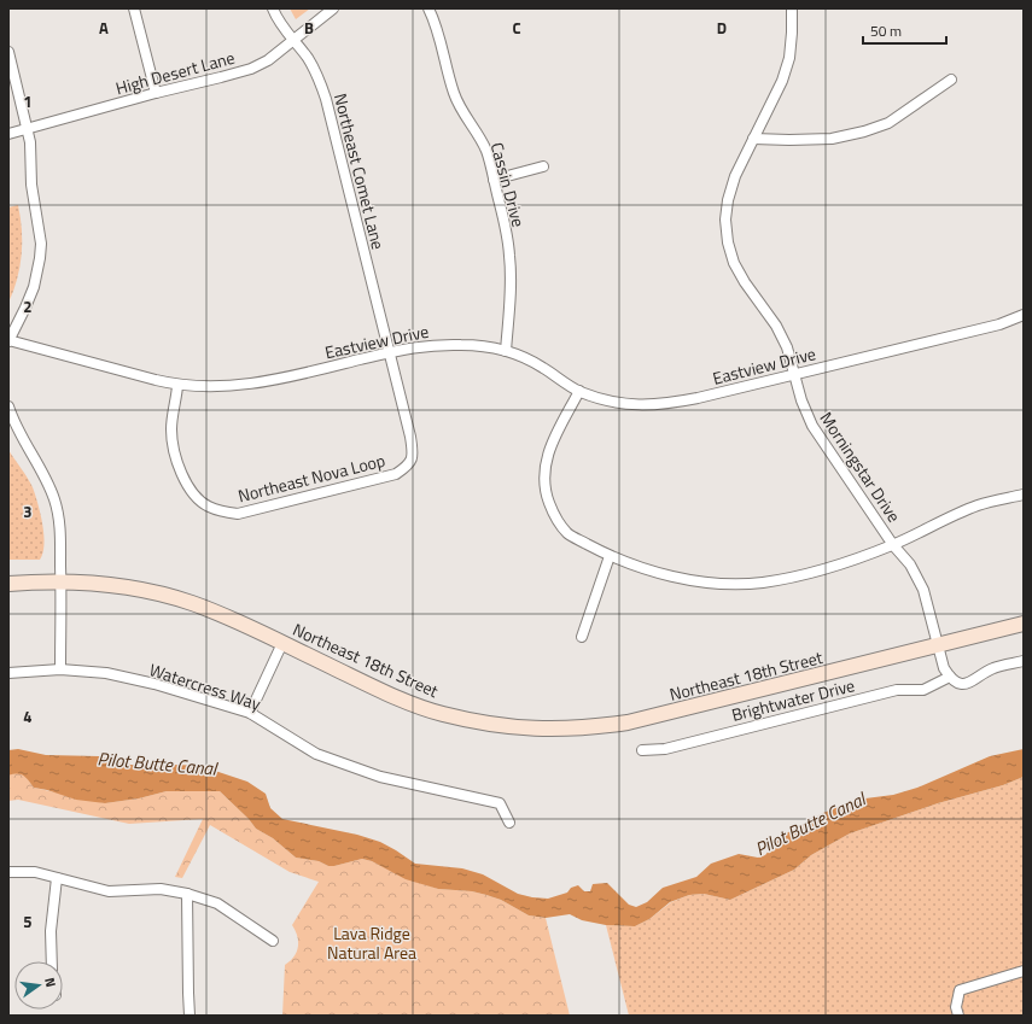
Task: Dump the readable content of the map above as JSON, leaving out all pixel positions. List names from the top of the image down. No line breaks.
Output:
{"streets":{"main road":["Northeast 18th Street"],"street":["High Desert Lane","Northeast Comet Lane","Cassin Drive","Eastview Drive","Morningstar Drive","Northeast Nova Loop","Watercress Way","Brightwater Drive"]},"crossings":[["High Desert Lane","Northeast Comet Lane"],["Northeast Comet Lane","Eastview Drive"],["Northeast Comet Lane","Northeast Nova Loop"],["Cassin Drive","Eastview Drive"],["Eastview Drive","Morningstar Drive"],["Eastview Drive","Northeast Nova Loop"],["Morningstar Drive","Northeast 18th Street"]],"water":["Pilot Butte Canal"],"parks":["Lava Ridge Natural Area"],"scale_bar":"50 m","north":"right","grid":{"columns":["A","B","C","D"],"rows":["1","2","3","4","5"]}}
